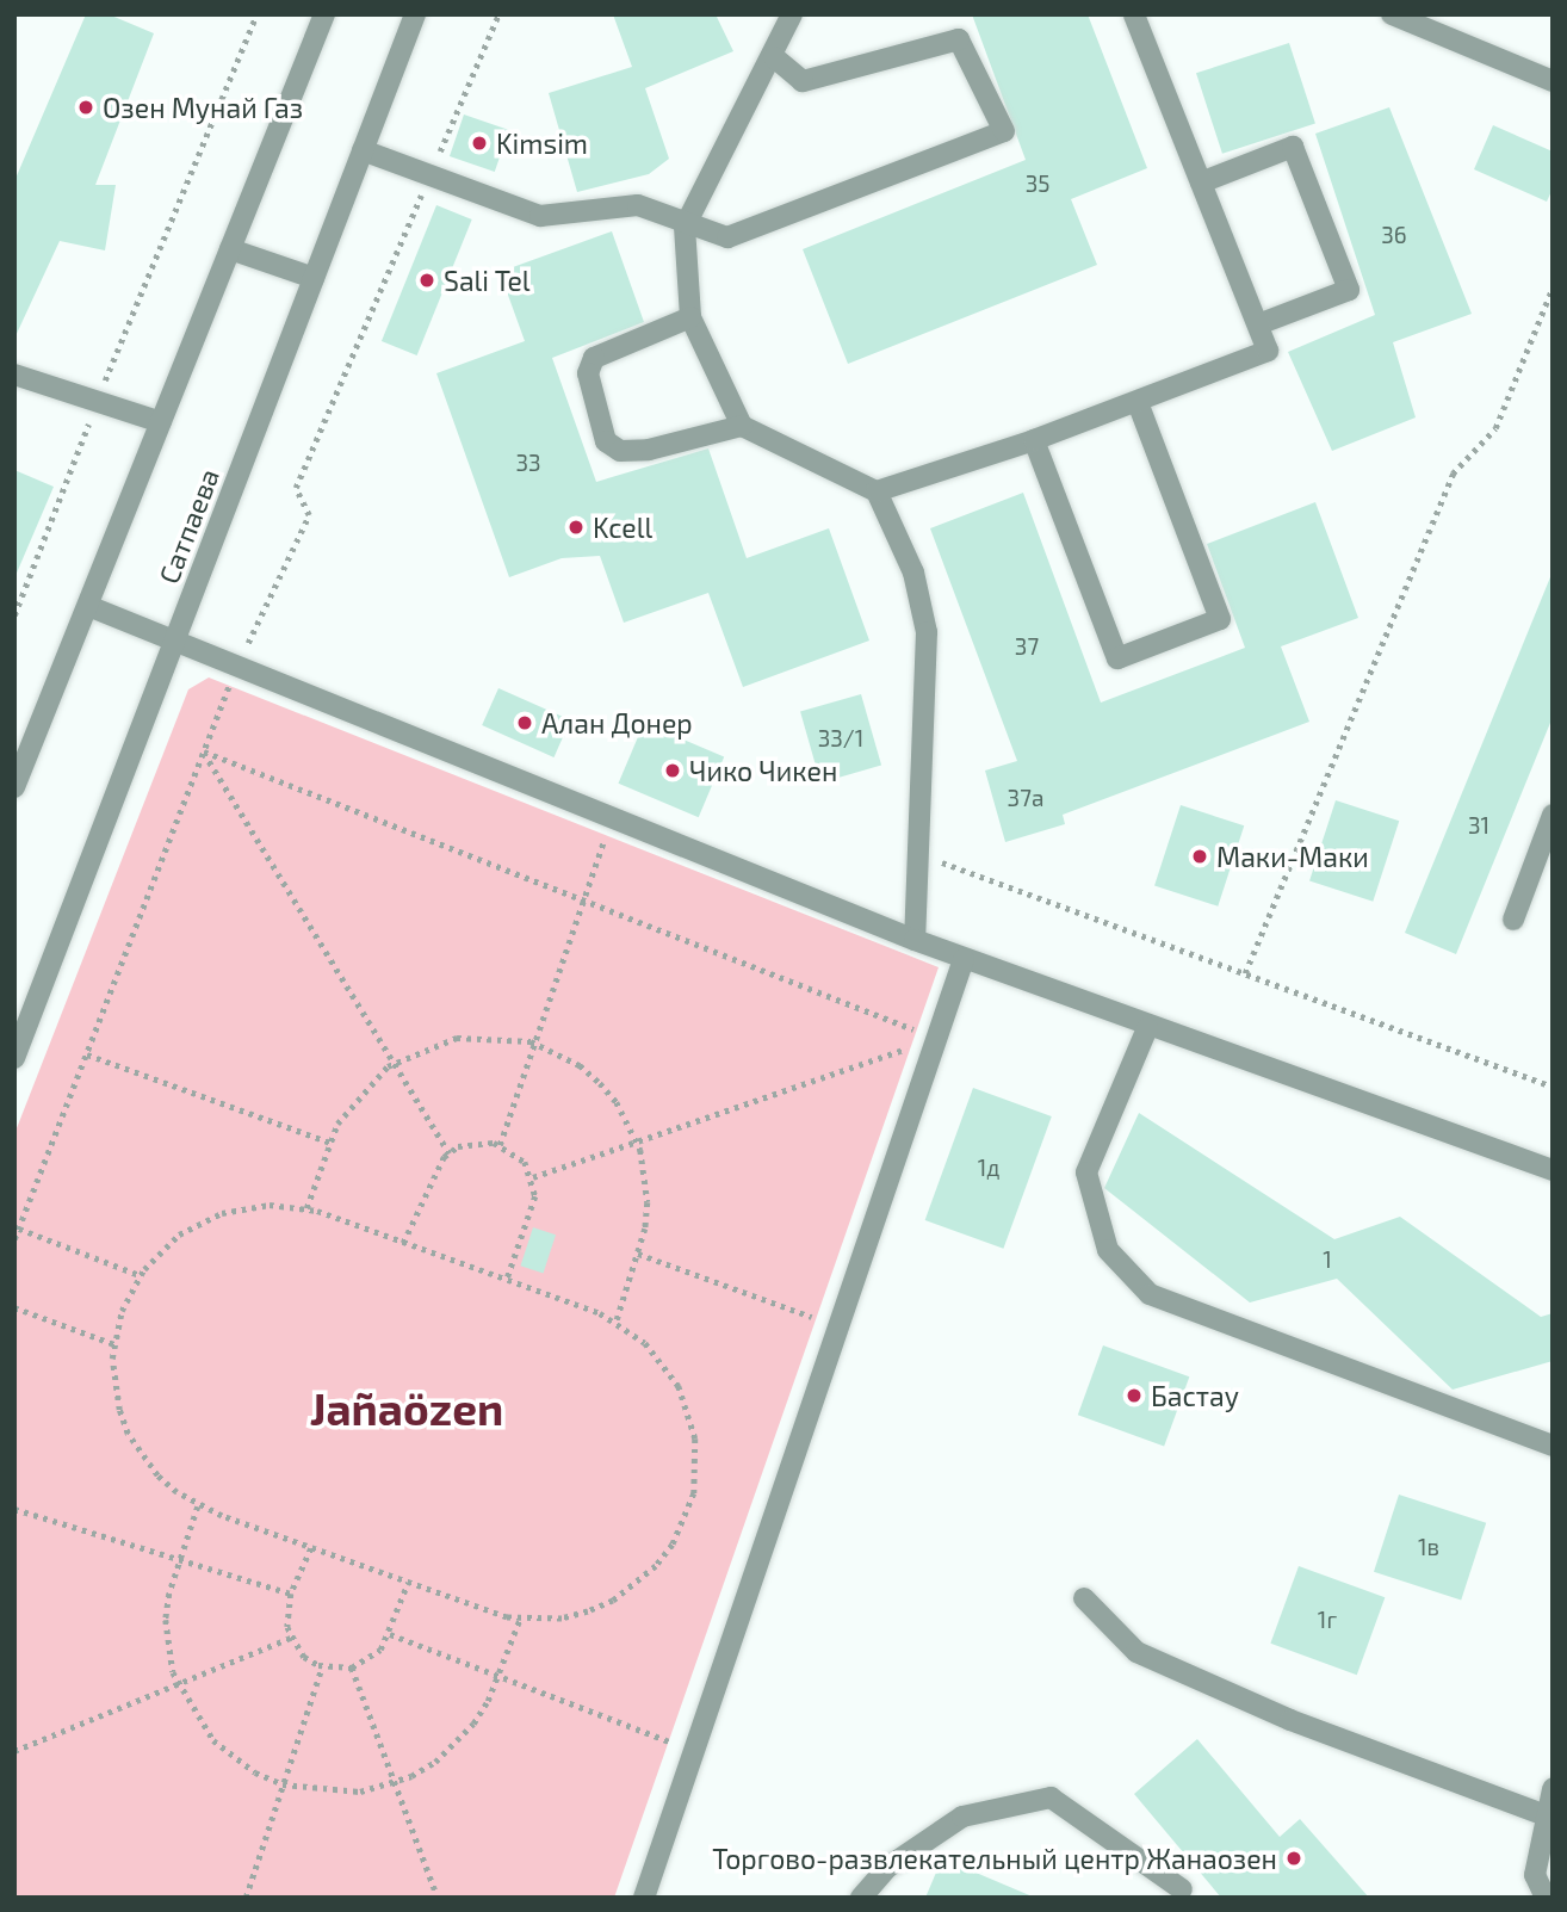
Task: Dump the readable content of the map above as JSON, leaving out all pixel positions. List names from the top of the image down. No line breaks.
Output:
{"streets":{"street":["Сатпаева"]},"districts":["Jañaözen"],"places":["Озен Мунай Газ","Kimsim","Sali Tel","Kcell","Алан Донер","Чико Чикен","Маки-Маки","Бастау","Торгово-развлекательный центр Жанаозен"],"house_numbers":["35","36","33","37","33/1","37а","31","1д","1","1в","1г"]}
